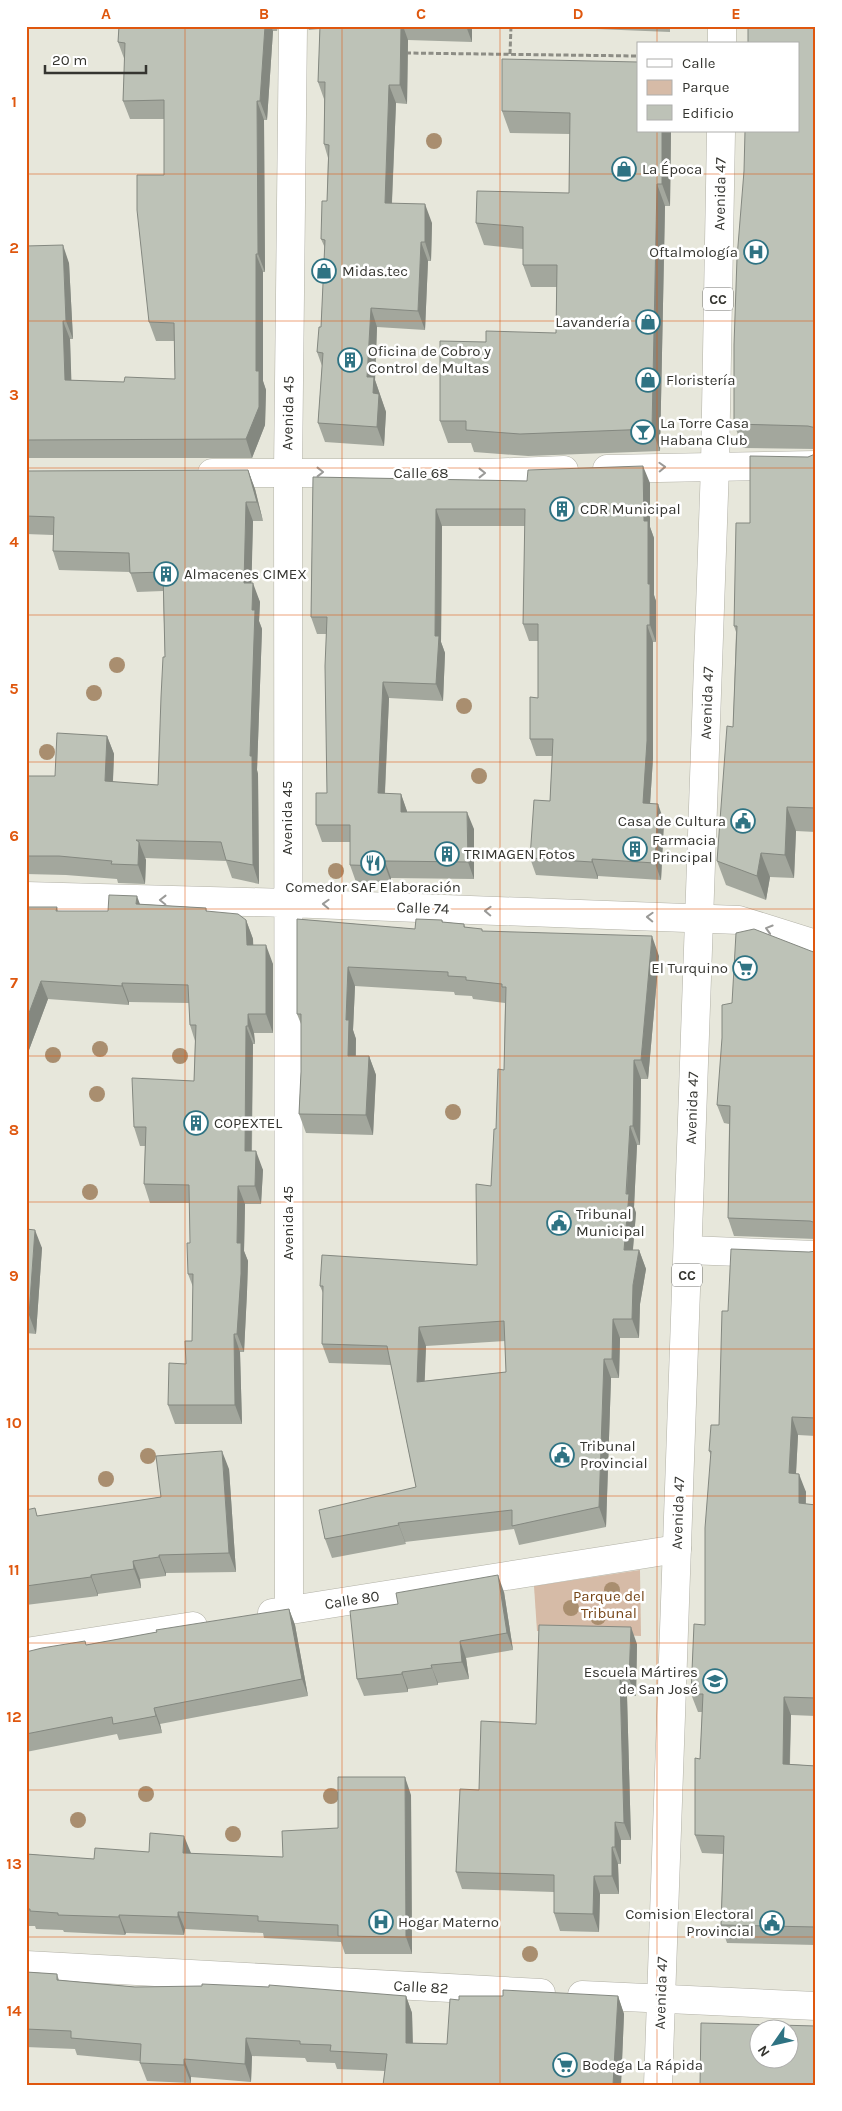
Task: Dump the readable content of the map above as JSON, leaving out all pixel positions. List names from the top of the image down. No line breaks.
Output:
{"streets":{"street":["Avenida 47","CC","Avenida 45","Calle 68","Calle 74","Calle 80","Calle 82"]},"crossings":[["Avenida 47","Calle 68"],["Avenida 47","Calle 74"],["Avenida 47","Calle 80"],["Avenida 47","Calle 82"],["Avenida 45","Calle 68"],["Avenida 45","Calle 74"],["Avenida 45","Calle 80"]],"one_way":["Calle 68","Calle 74"],"parks":["Parque del Tribunal"],"places":{"shop":["La Época","Midas.tec","Lavandería","Floristería"],"hospital":["Oftalmología","Hogar Materno"],"building":["Oficina de Cobro y Control de Multas","CDR Municipal","Almacenes CIMEX","Farmacia Principal","TRIMAGEN Fotos","COPEXTEL"],"bar":["La Torre Casa Habana Club"],"public building":["Casa de Cultura","Tribunal Municipal","Tribunal Provincial","Comision Electoral Provincial"],"restaurant":["Comedor SAF Elaboración"],"supermarket":["El Turquino","Bodega La Rápida"],"school or university":["Escuela Mártires de San José"]},"legend":["Calle","Parque","Edificio"],"scale_bar":"20 m","north":"bottom left","grid":{"columns":["A","B","C","D","E"],"rows":["1","2","3","4","5","6","7","8","9","10","11","12","13","14"]}}
